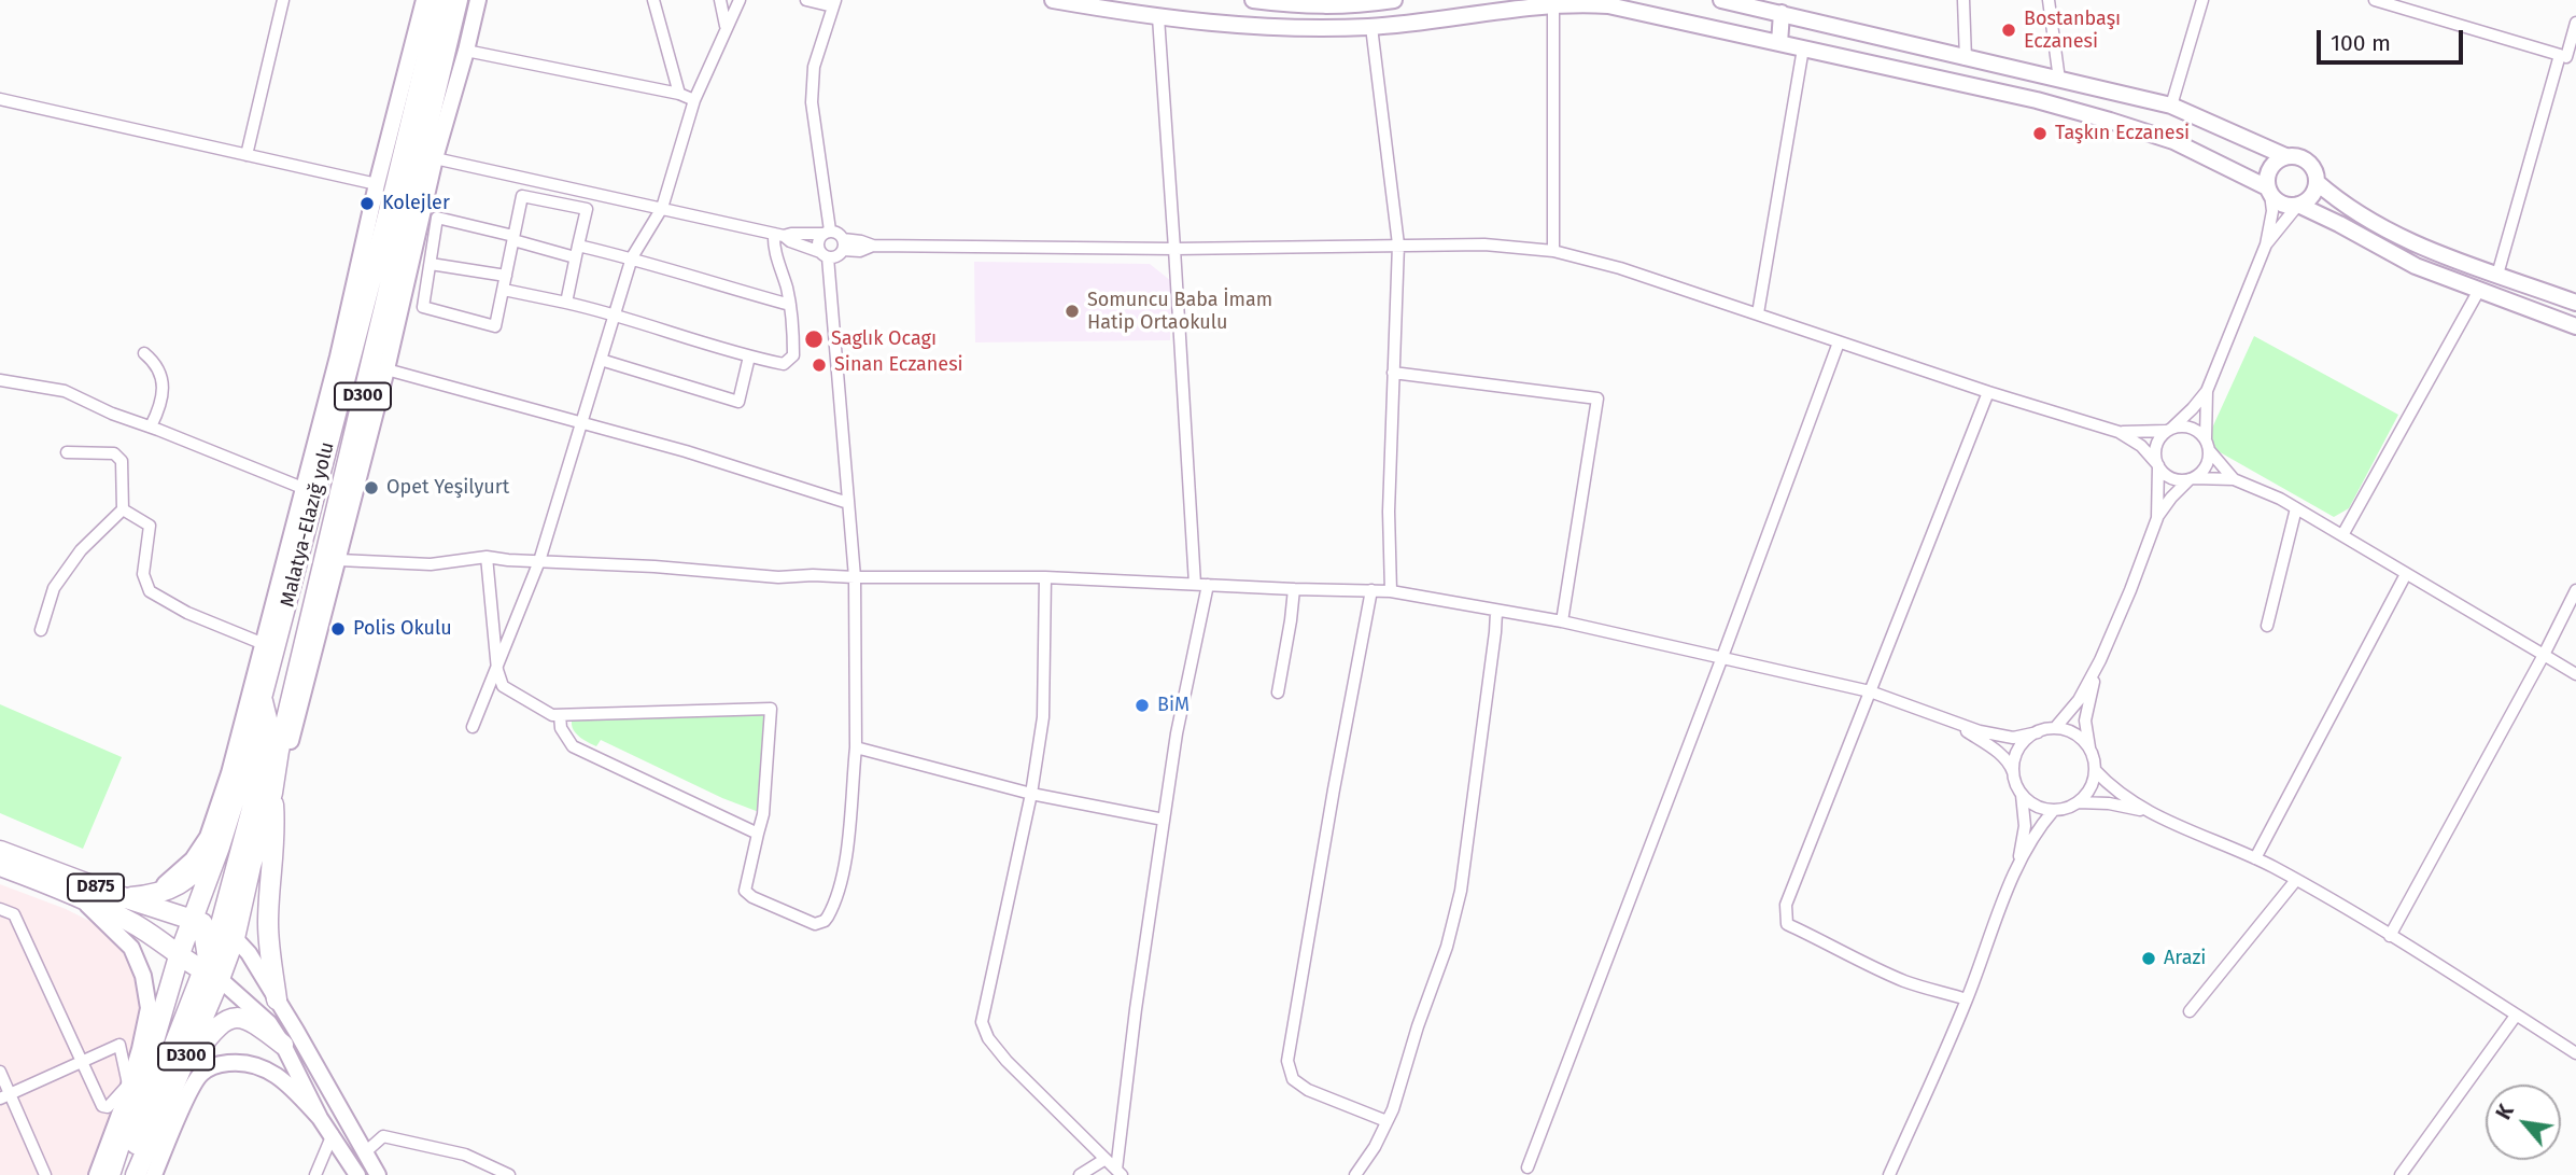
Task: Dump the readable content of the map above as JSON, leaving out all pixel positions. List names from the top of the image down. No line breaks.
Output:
{"streets":{"highway":["D300","Malatya-Elazığ yolu","D875"]},"crossings":[["D300","Malatya-Elazığ yolu"],["D300","D875"],["Malatya-Elazığ yolu","D875"]],"places":["Bostanbaşı Eczanesi","Taşkın Eczanesi","Kolejler","Somuncu Baba İmam Hatip Ortaokulu","Saglık Ocagı","Sinan Eczanesi","Opet Yeşilyurt","Polis Okulu","BiM","Arazi"],"scale_bar":"100 m","north":"top left"}
